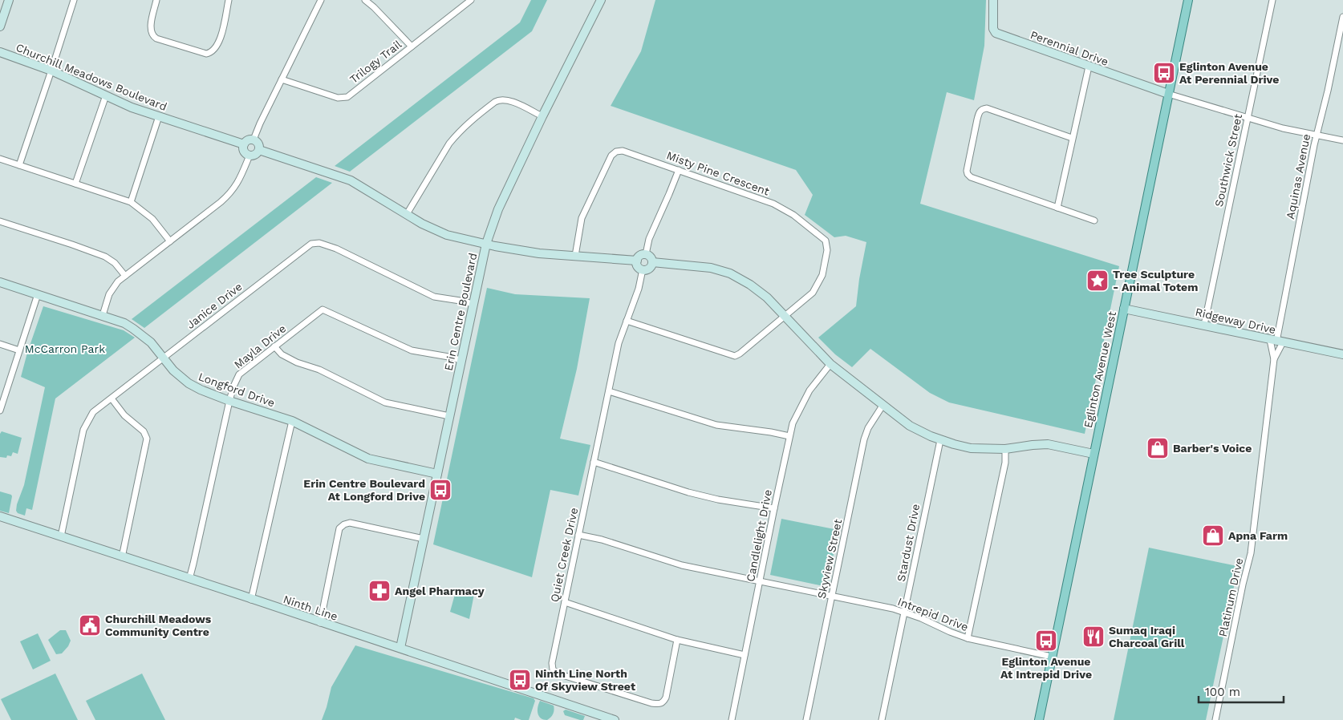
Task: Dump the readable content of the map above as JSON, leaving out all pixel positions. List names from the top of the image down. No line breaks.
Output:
{"streets":{"main road":["Eglinton Avenue West"],"street":["Perennial Drive","Trilogy Trail","Churchill Meadows Boulevard","Southwick Street","Misty Pine Crescent","Aquinas Avenue","Janice Drive","Erin Centre Boulevard","Ridgeway Drive","Mayla Drive","Longford Drive","Candlelight Drive","Stardust Drive","Quiet Creek Drive","Skyview Street","Platinum Drive","Ninth Line","Intrepid Drive"]},"crossings":[["Perennial Drive","Eglinton Avenue West"],["Southwick Street","Ridgeway Drive"],["Misty Pine Crescent","Quiet Creek Drive"],["Aquinas Avenue","Ridgeway Drive"],["Aquinas Avenue","Platinum Drive"],["Janice Drive","Erin Centre Boulevard"],["Janice Drive","Longford Drive"],["Janice Drive","Ninth Line"],["Erin Centre Boulevard","Mayla Drive"],["Erin Centre Boulevard","Longford Drive"],["Erin Centre Boulevard","Ninth Line"],["Ridgeway Drive","Eglinton Avenue West"],["Ridgeway Drive","Platinum Drive"],["Mayla Drive","Longford Drive"],["Mayla Drive","Ninth Line"],["Eglinton Avenue West","Intrepid Drive"],["Candlelight Drive","Intrepid Drive"],["Stardust Drive","Intrepid Drive"],["Quiet Creek Drive","Intrepid Drive"],["Skyview Street","Intrepid Drive"]],"parks":["McCarron Park"],"places":{"bus stop":["Eglinton Avenue At Perennial Drive","Erin Centre Boulevard At Longford Drive","Eglinton Avenue At Intrepid Drive","Ninth Line North Of Skyview Street"],"place":["Tree Sculpture - Animal Totem"],"shop":["Barber's Voice","Apna Farm"],"pharmacy":["Angel Pharmacy"],"public building":["Churchill Meadows Community Centre"],"restaurant":["Sumaq Iraqi Charcoal Grill"]},"scale_bar":"100 m"}
